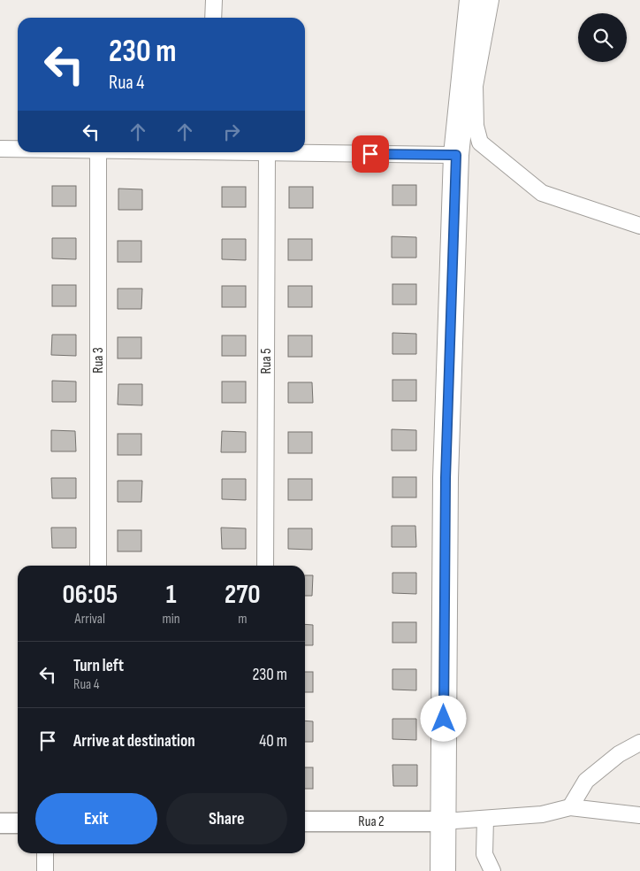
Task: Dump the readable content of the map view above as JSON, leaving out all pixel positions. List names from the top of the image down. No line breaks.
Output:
{"streets":{"street":["Rua 3","Rua 5","Rua 2"]},"page":{"turn":["230 m","Rua 4"],"eta":["06:05","Arrival","1","min","270","m"],"list":[{"name":"Turn left","note":"Rua 4","value":"230 m"},{"name":"Arrive at destination","value":"40 m"}],"buttons":["Exit","Share"]}}
